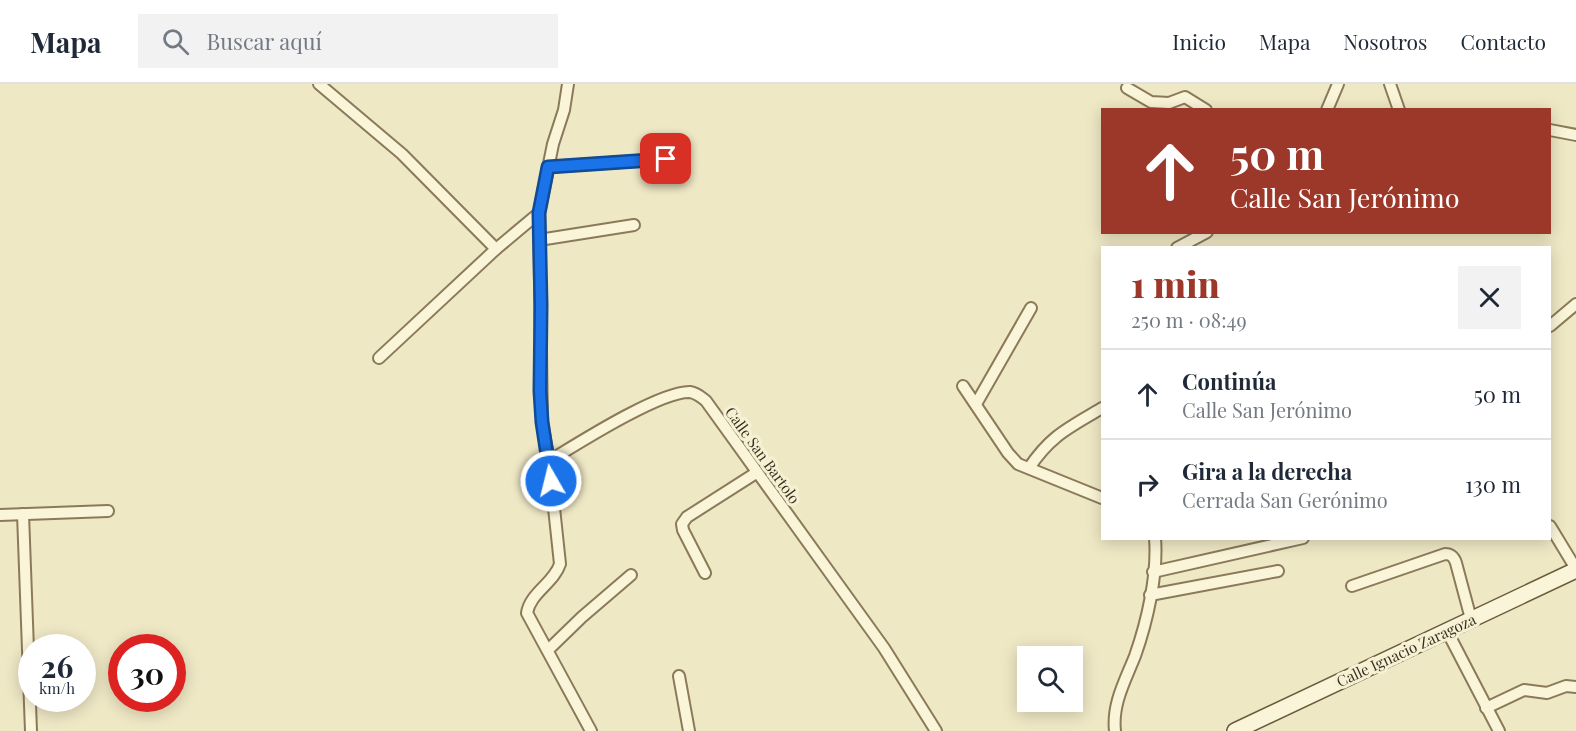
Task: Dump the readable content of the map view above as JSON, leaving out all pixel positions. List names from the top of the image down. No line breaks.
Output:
{"streets":{"street":["Calle San Bartolo","Calle Ignacio Zaragoza"]},"page":{"header":"Mapa","search":"Buscar aquí","nav":["Inicio","Mapa","Nosotros","Contacto"],"turn":["50 m","Calle San Jerónimo"],"heading":["1 min","250 m · 08:49"],"list":[{"name":"Continúa","note":"Calle San Jerónimo","value":"50 m"},{"name":"Gira a la derecha","note":"Cerrada San Gerónimo","value":"130 m"}],"speed":"26 km/h","limit":"30"}}
